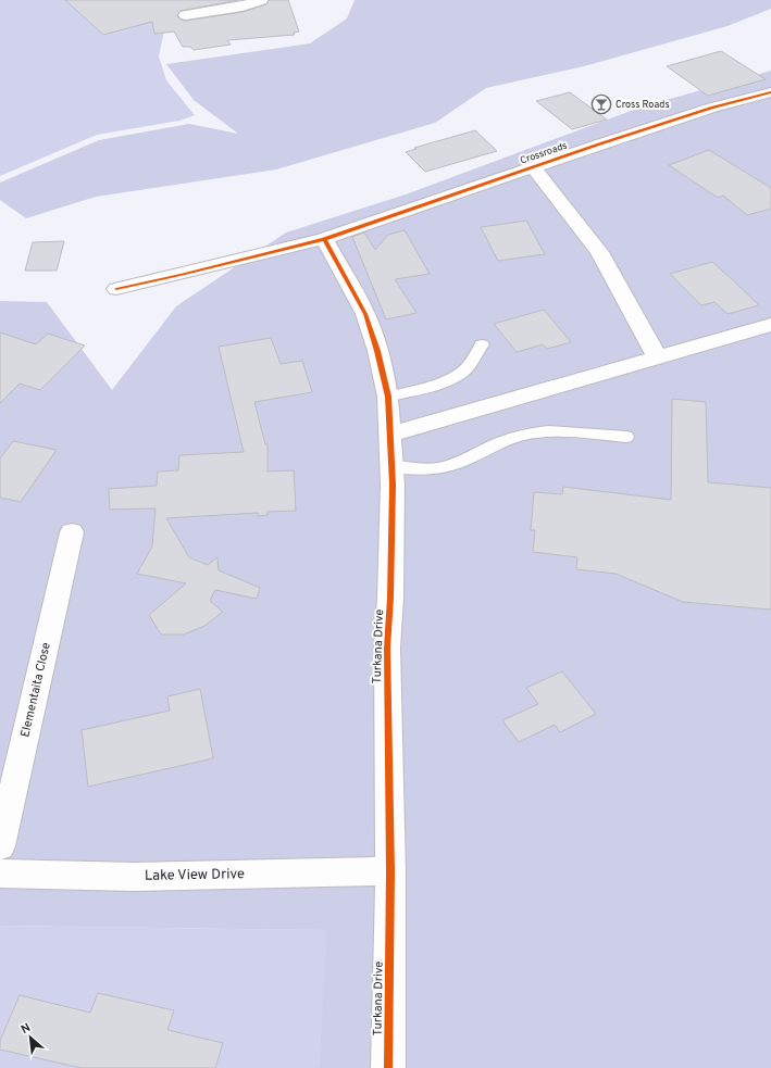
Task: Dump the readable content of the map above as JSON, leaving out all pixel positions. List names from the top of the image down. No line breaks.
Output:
{"streets":{"street":["Crossroads","Turkana Drive","Elementaita Close","Lake View Drive"]},"crossings":[["Crossroads","Turkana Drive"],["Turkana Drive","Lake View Drive"]],"places":{"bar":["Cross Roads"]},"north":"top left"}
